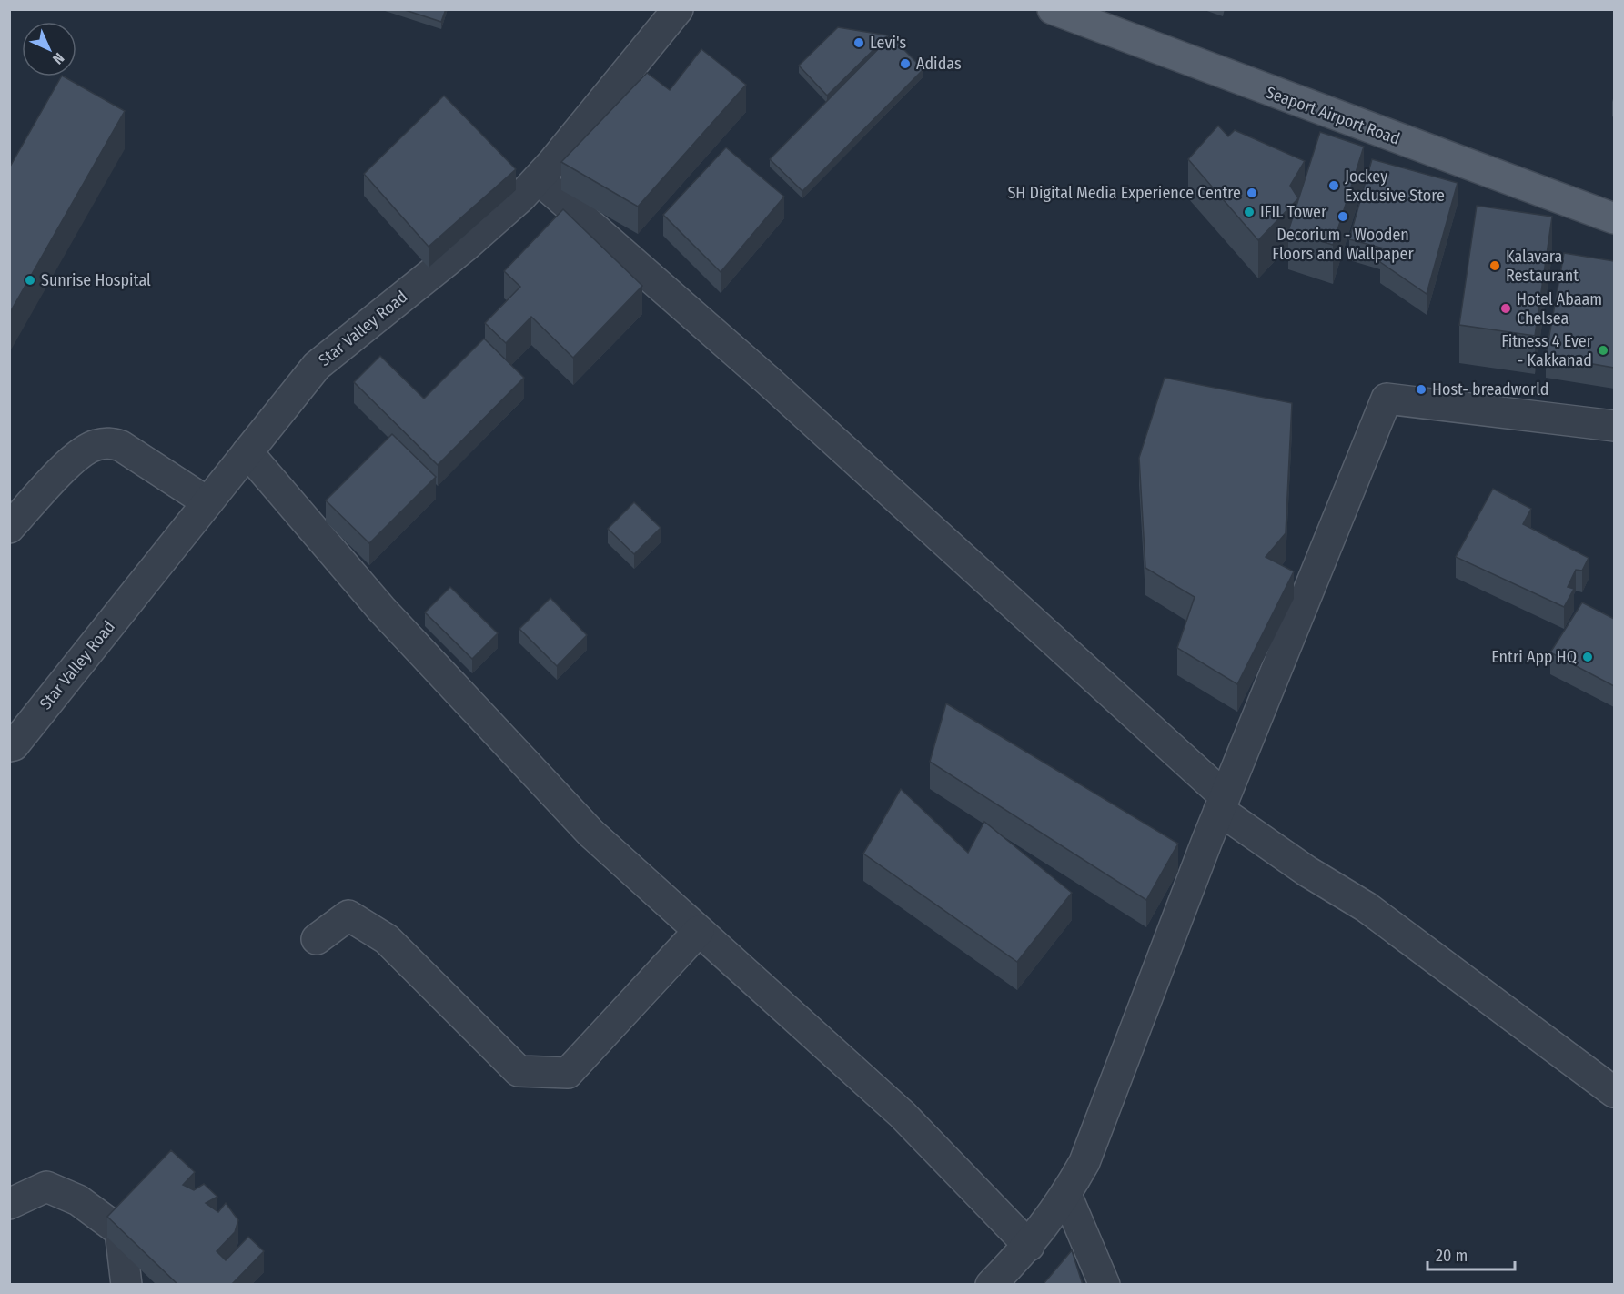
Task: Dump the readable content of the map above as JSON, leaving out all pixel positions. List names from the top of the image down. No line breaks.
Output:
{"streets":{"main road":["Seaport Airport Road"],"street":["Star Valley Road"]},"places":["Levi's","Adidas","Jockey Exclusive Store","SH Digital Media Experience Centre","IFIL Tower","Decorium - Wooden Floors and Wallpaper","Kalavara Restaurant","Sunrise Hospital","Hotel Abaam Chelsea","Fitness 4 Ever - Kakkanad","Host- breadworld","Entri App HQ"],"scale_bar":"20 m","north":"bottom right"}
